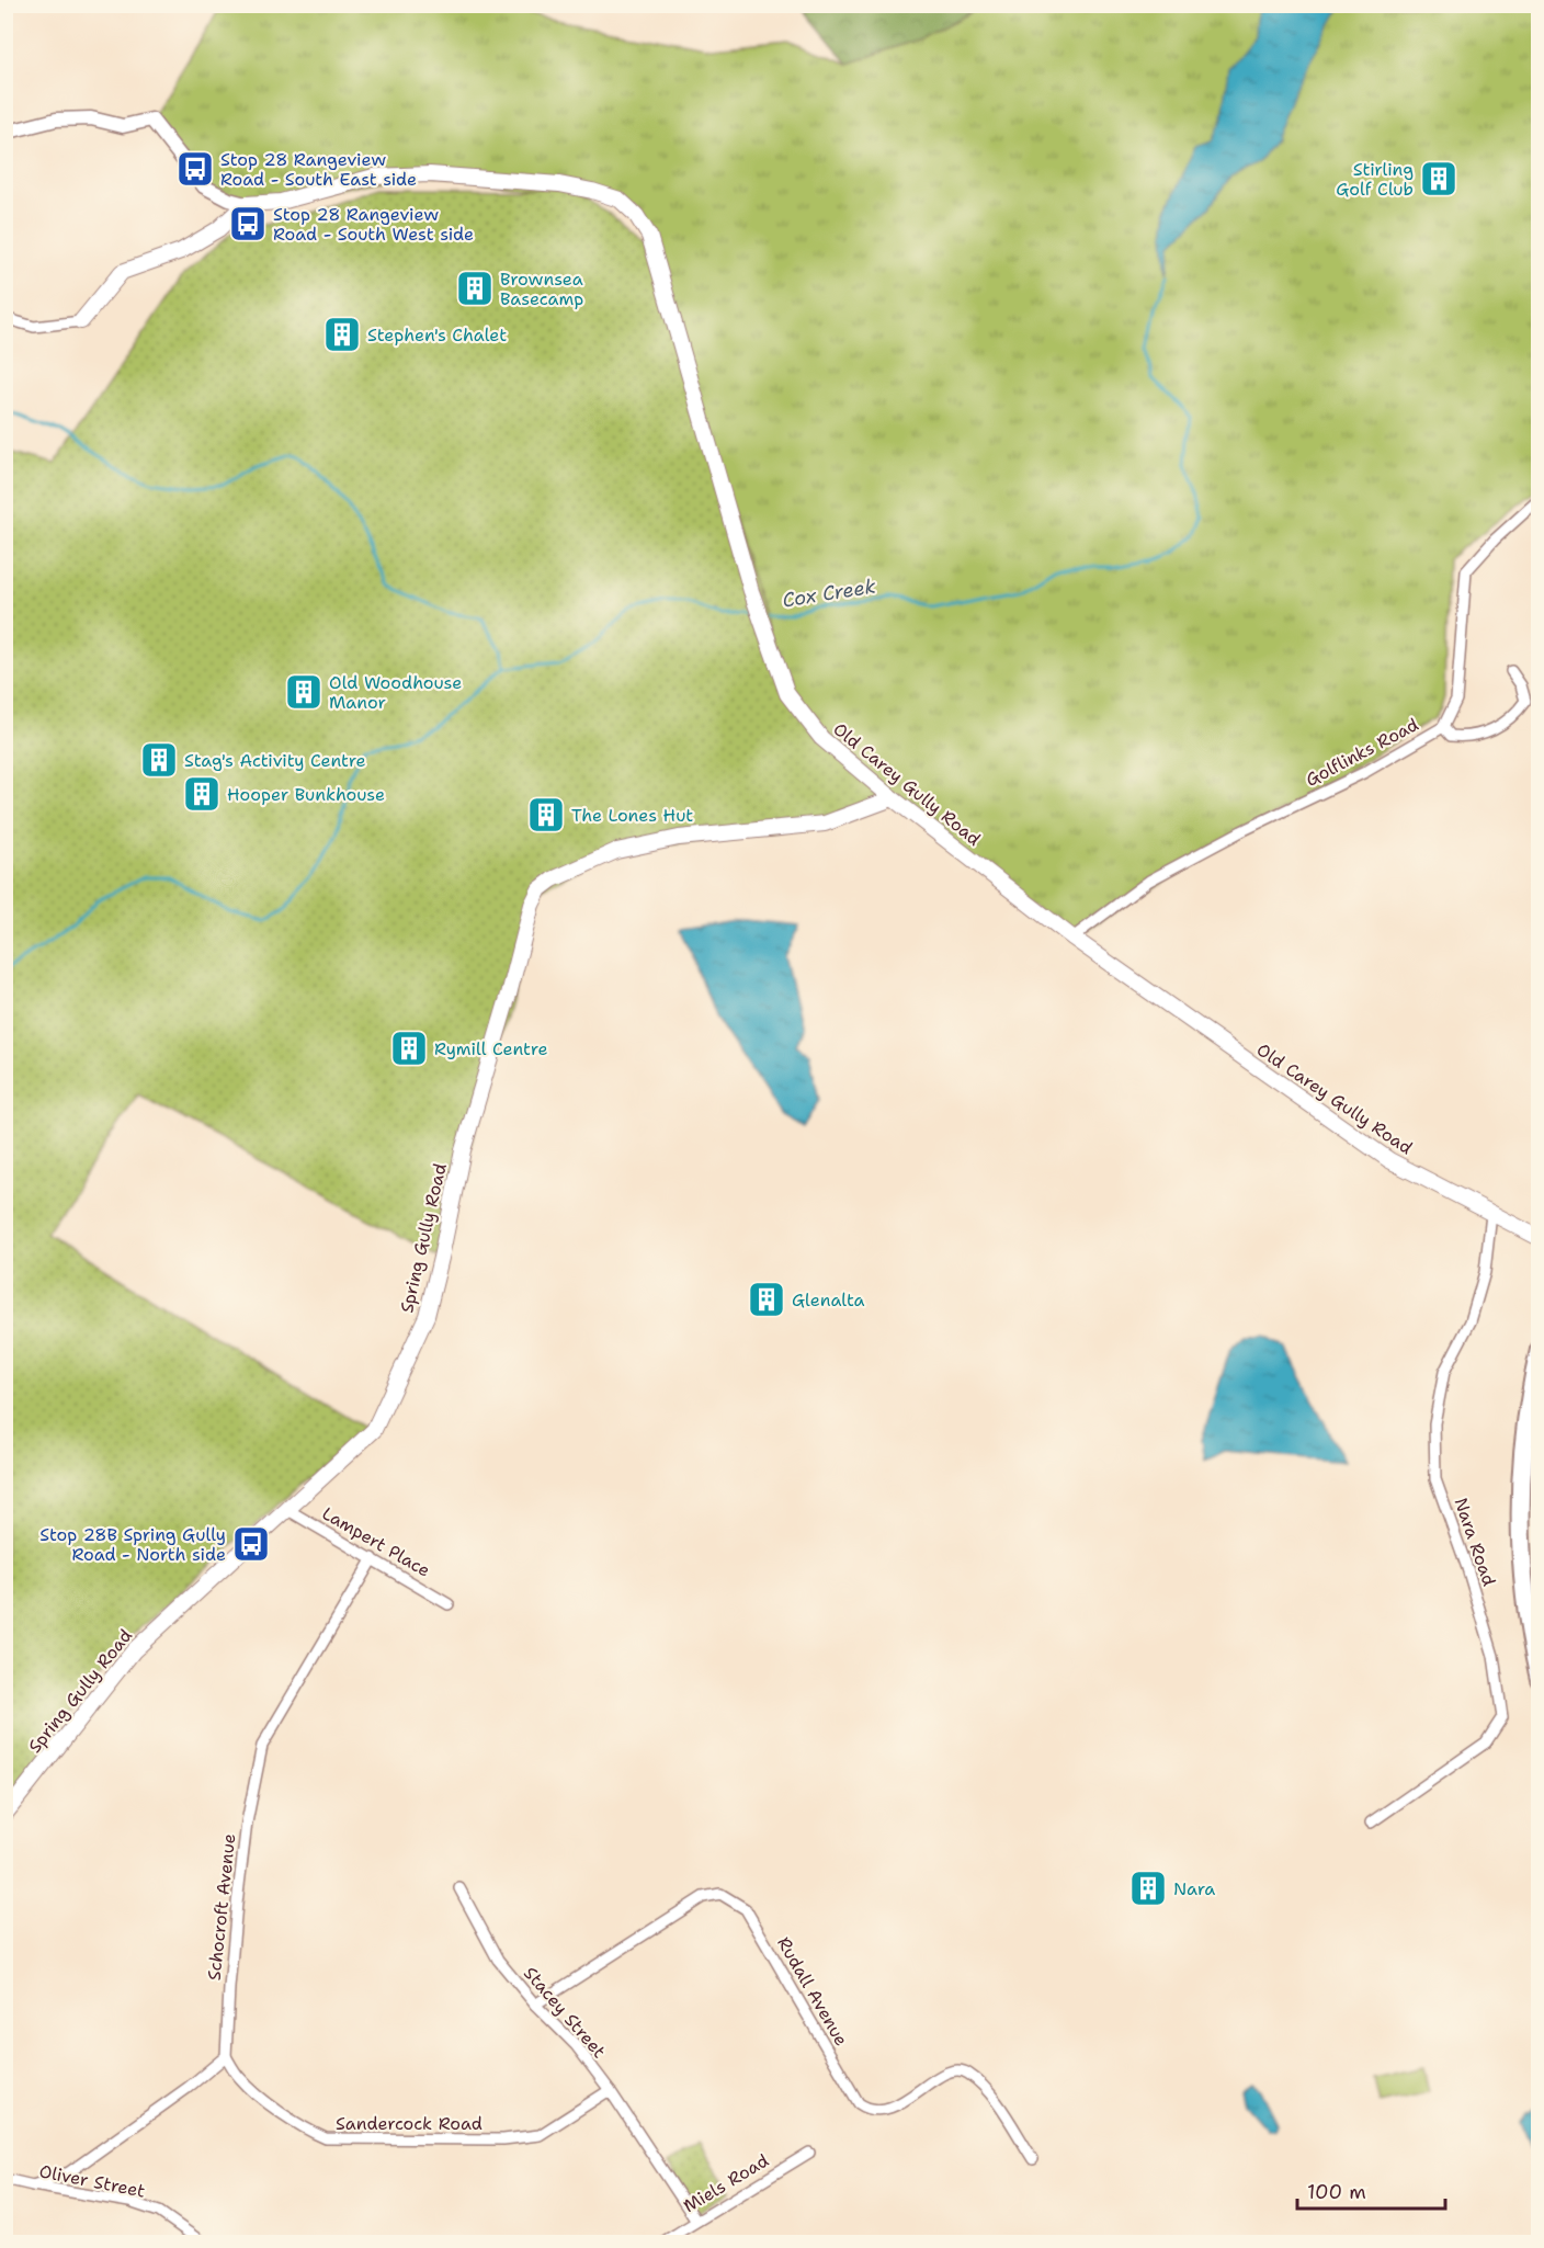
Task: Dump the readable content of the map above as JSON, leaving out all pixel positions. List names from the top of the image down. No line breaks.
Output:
{"streets":{"main road":["Old Carey Gully Road","Spring Gully Road"],"street":["Golflinks Road","Lampert Place","Nara Road","Schocroft Avenue","Rudall Avenue","Stacey Street","Sandercock Road","Oliver Street","Miels Road"]},"crossings":[["Golflinks Road","Old Carey Gully Road"],["Old Carey Gully Road","Spring Gully Road"],["Old Carey Gully Road","Nara Road"],["Spring Gully Road","Lampert Place"],["Lampert Place","Schocroft Avenue"],["Schocroft Avenue","Sandercock Road"],["Rudall Avenue","Stacey Street"],["Stacey Street","Sandercock Road"],["Stacey Street","Miels Road"]],"water":["Cox Creek"],"places":{"bus stop":["Stop 28 Rangeview Road - South East side","Stop 28 Rangeview Road - South West side","Stop 28B Spring Gully Road - North side"],"building":["Stirling Golf Club","Brownsea Basecamp","Stephen's Chalet","Old Woodhouse Manor","Stag's Activity Centre","Hooper Bunkhouse","The Lones Hut","Rymill Centre","Glenalta","Nara"]},"scale_bar":"100 m"}
